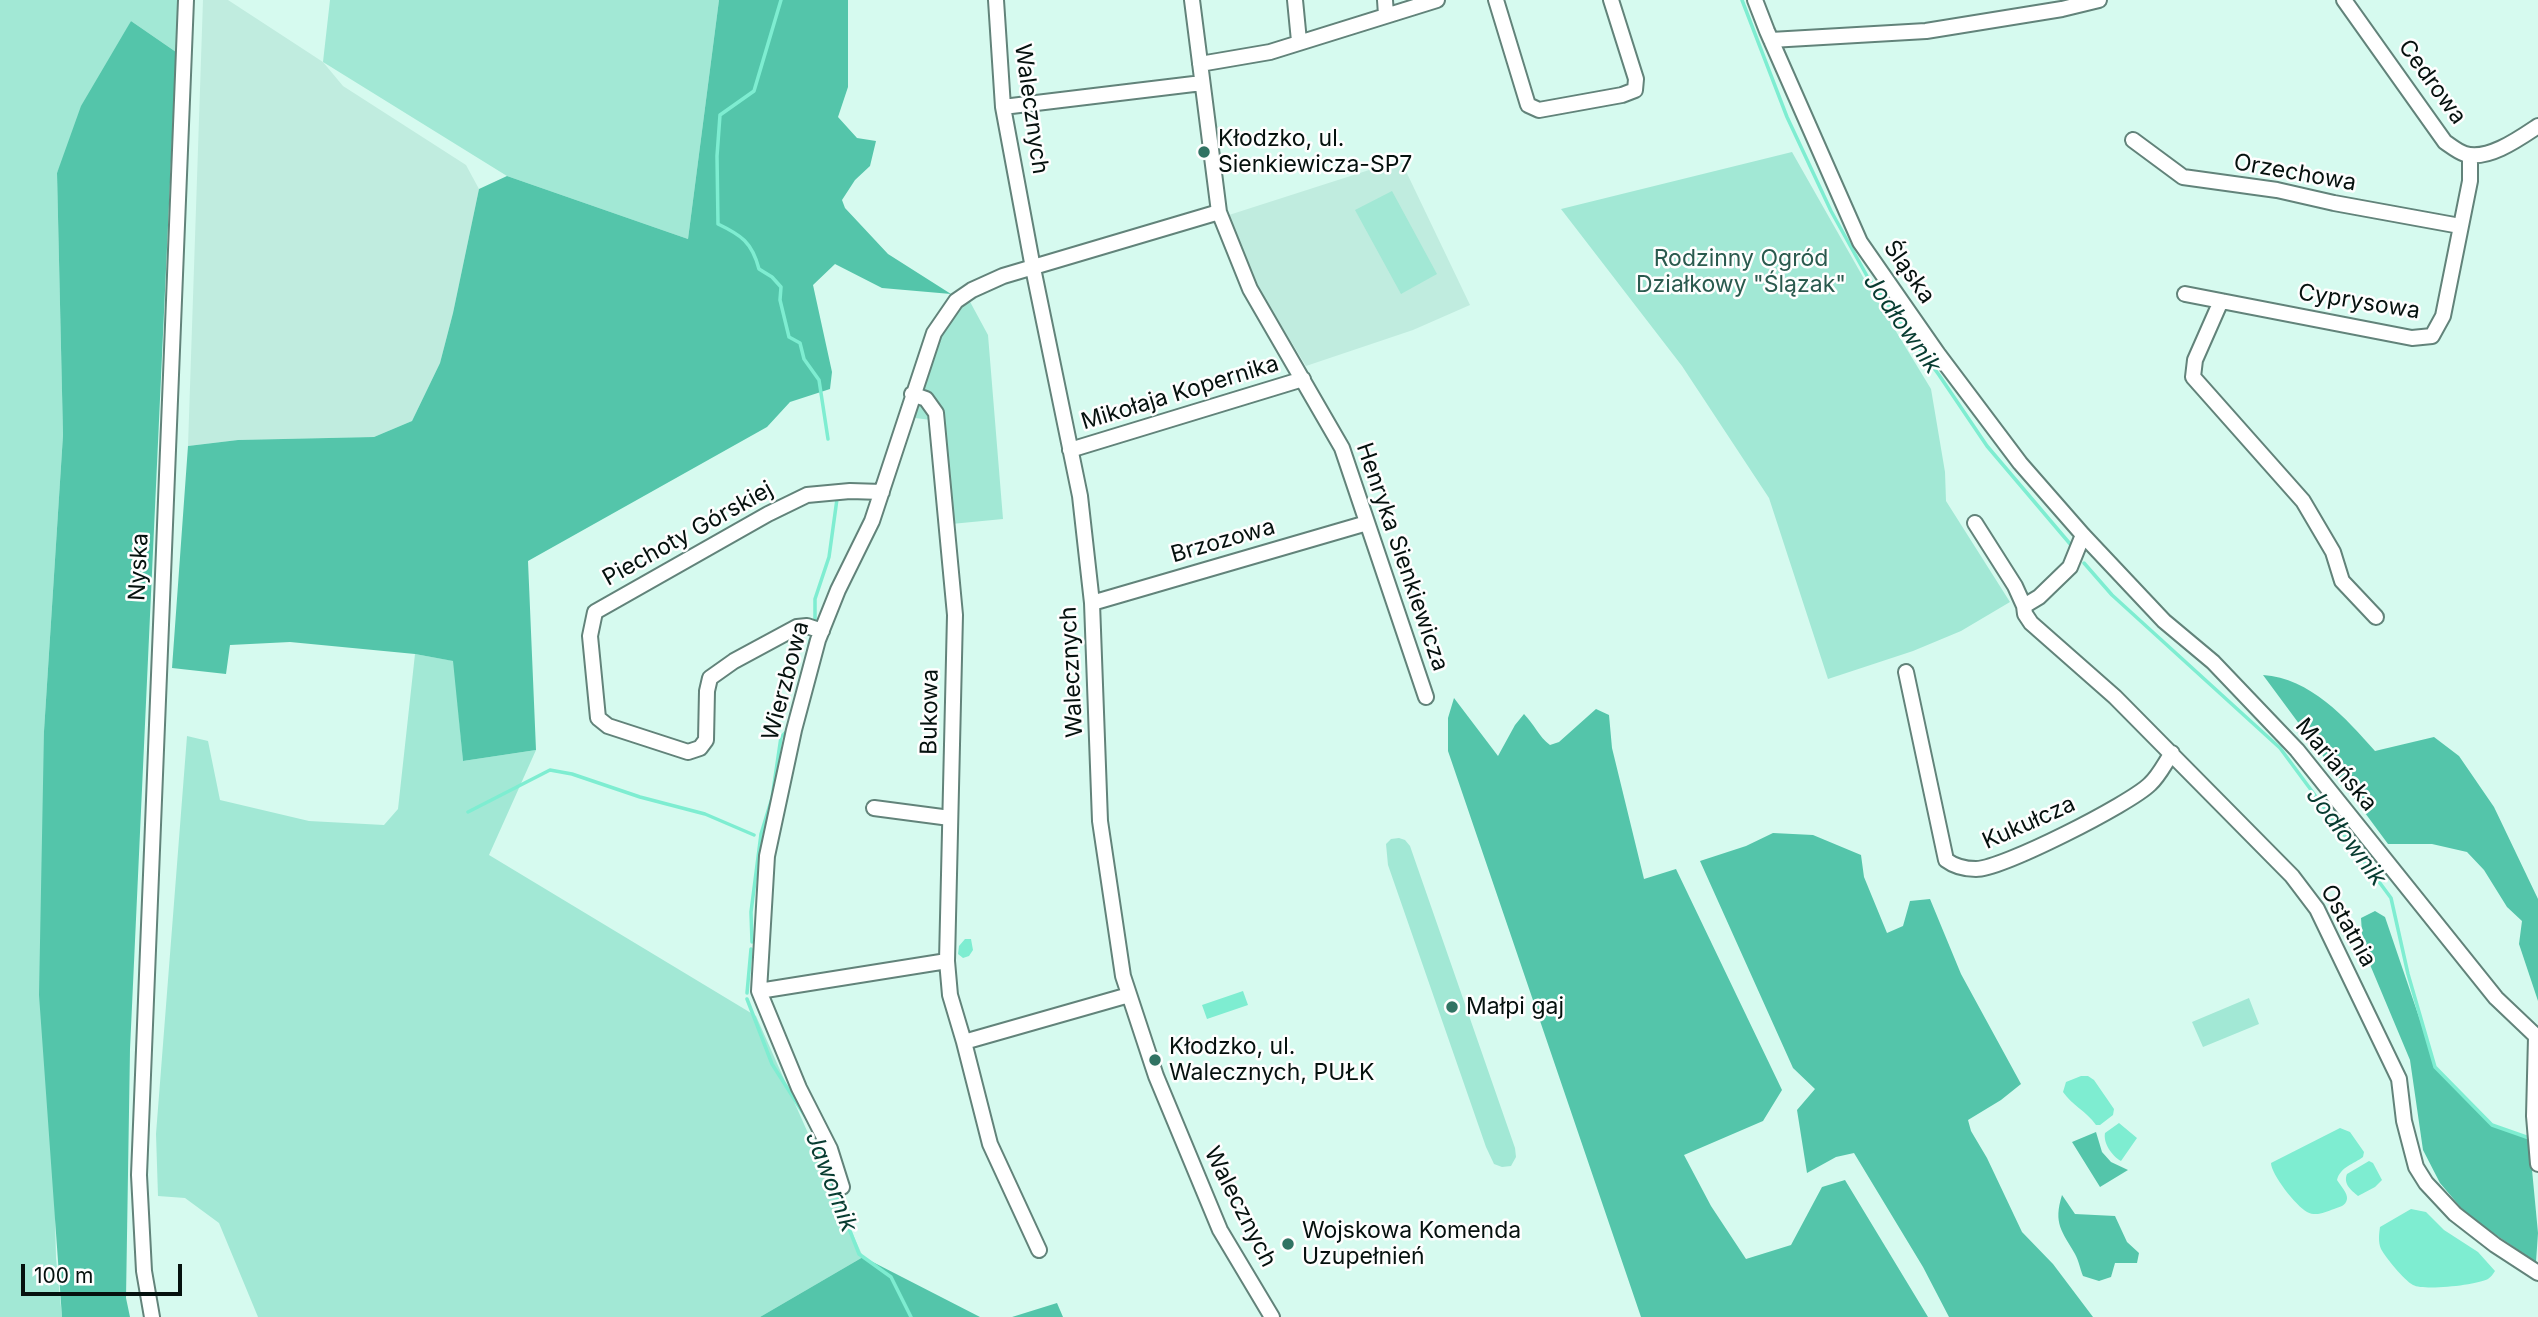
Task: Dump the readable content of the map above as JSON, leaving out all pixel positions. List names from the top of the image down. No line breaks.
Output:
{"streets":{"street":["Cedrowa","Walecznych","Orzechowa","Śląska","Cyprysowa","Mikołaja Kopernika","Piechoty Górskiej","Brzozowa","Henryka Sienkiewicza","Nyska","Wierzbowa","Bukowa","Mariańska","Kukułcza","Ostatnia"]},"crossings":[["Cedrowa","Cyprysowa"],["Walecznych","Mikołaja Kopernika"],["Walecznych","Brzozowa"],["Walecznych","Wierzbowa"],["Orzechowa","Cyprysowa"],["Śląska","Mariańska"],["Mikołaja Kopernika","Henryka Sienkiewicza"],["Piechoty Górskiej","Wierzbowa"],["Brzozowa","Henryka Sienkiewicza"],["Henryka Sienkiewicza","Wierzbowa"],["Wierzbowa","Bukowa"],["Kukułcza","Ostatnia"]],"water":["Jodłownik","Jawornik"],"parks":["Rodzinny Ogród Działkowy \"Ślązak\""],"places":["Kłodzko, ul. Sienkiewicza-SP7","Małpi gaj","Kłodzko, ul. Walecznych, PUŁK","Wojskowa Komenda Uzupełnień"],"scale_bar":"100 m"}
